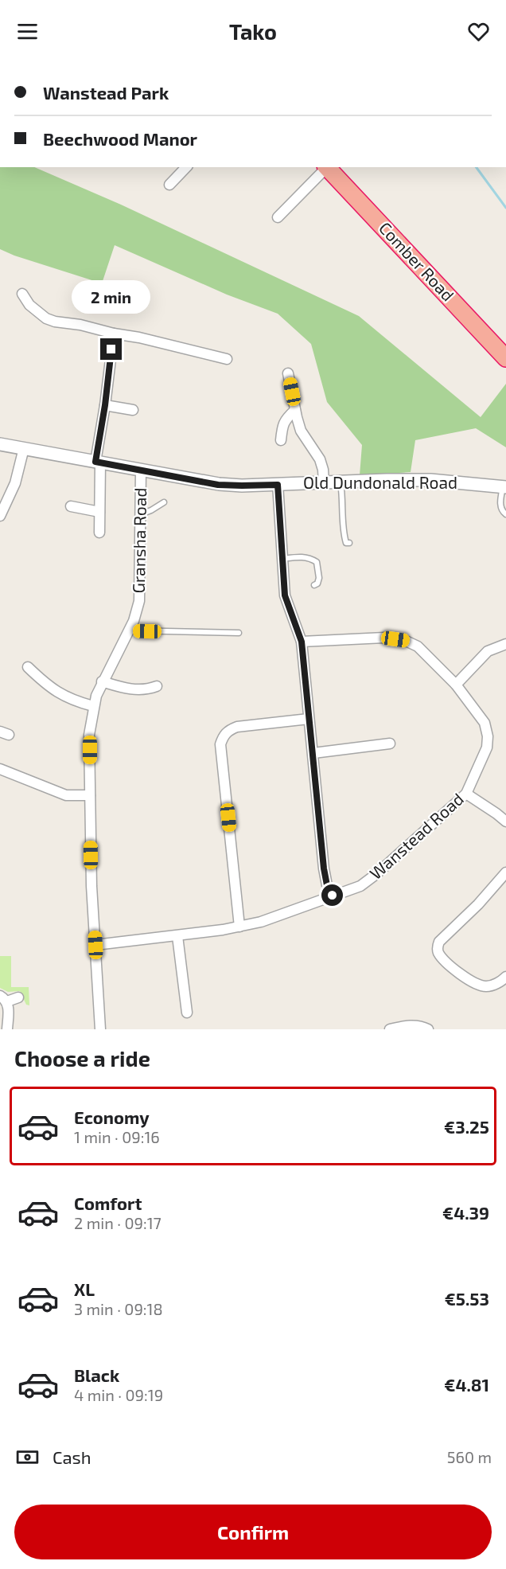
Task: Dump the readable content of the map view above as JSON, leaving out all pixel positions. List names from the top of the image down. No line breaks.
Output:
{"streets":{"highway":["Comber Road"],"street":["Old Dundonald Road","Gransha Road","Wanstead Road"]},"crossings":[["Old Dundonald Road","Gransha Road"],["Gransha Road","Wanstead Road"]],"page":{"header":"Tako","banner":["Wanstead Park","Beechwood Manor"],"bubble":"2 min","heading":"Choose a ride","list":[{"name":"Economy","note":"1 min · 09:16","value":"€3.25"},{"name":"Comfort","note":"2 min · 09:17","value":"€4.39"},{"name":"XL","note":"3 min · 09:18","value":"€5.53"},{"name":"Black","note":"4 min · 09:19","value":"€4.81"}],"pay":["Cash","560 m"],"buttons":"Confirm"}}
